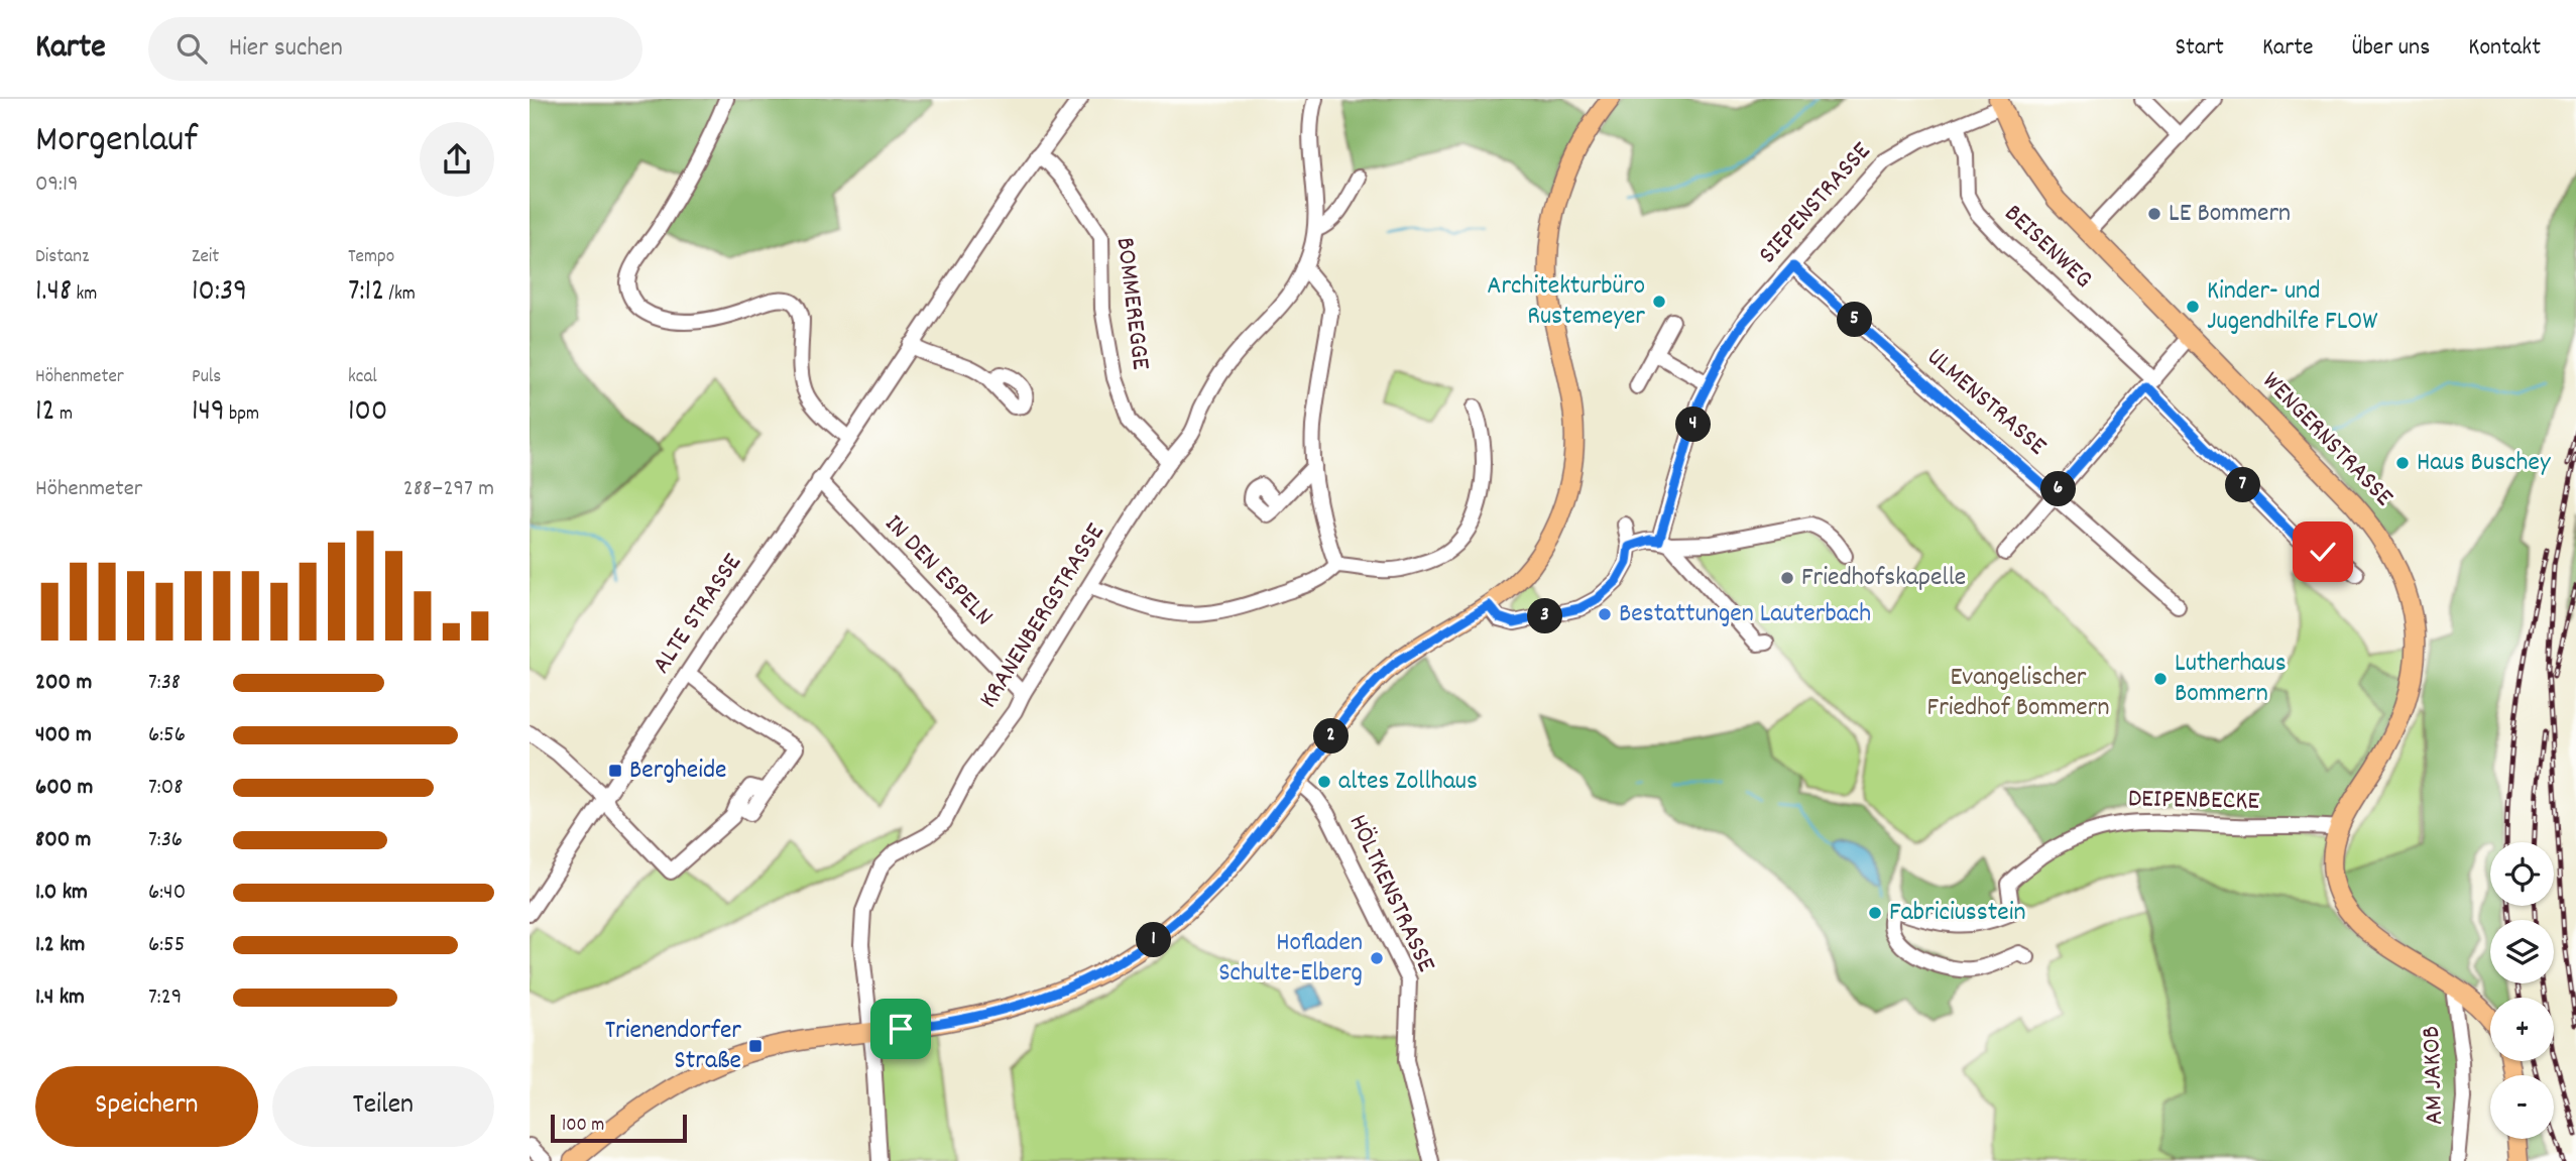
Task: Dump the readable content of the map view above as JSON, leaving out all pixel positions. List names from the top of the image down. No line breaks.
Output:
{"streets":{"main road":["WENGERNSTRASSE"],"street":["SIEPENSTRASSE","BEISENWEG","BOMMEREGGE","ULMENSTRASSE","IN DEN ESPELN","ALTE STRASSE","KRANENBERGSTRASSE","DEIPENBECKE","HÖLTKENSTRASSE","AM JAKOB"]},"crossings":[["SIEPENSTRASSE","BEISENWEG"],["SIEPENSTRASSE","ULMENSTRASSE"],["SIEPENSTRASSE","WENGERNSTRASSE"],["BOMMEREGGE","ALTE STRASSE"],["BOMMEREGGE","KRANENBERGSTRASSE"],["WENGERNSTRASSE","DEIPENBECKE"],["WENGERNSTRASSE","AM JAKOB"],["IN DEN ESPELN","ALTE STRASSE"],["IN DEN ESPELN","KRANENBERGSTRASSE"]],"parks":["Evangelischer Friedhof Bommern"],"places":{"other":["LE Bommern","Architekturbüro Rustemeyer","Kinder- und Jugendhilfe FLOW","Haus Buschey","Friedhofskapelle","Bestattungen Lauterbach","Lutherhaus Bommern","altes Zollhaus","Fabriciusstein","Hofladen Schulte-Elberg"],"transit":["Bergheide","Trienendorfer Straße"]},"scale_bar":"100 m","page":{"header":"Karte","search":"Hier suchen","nav":["Start","Karte","Über uns","Kontakt"],"heading":["Morgenlauf","09:19"],"stats":[["Distanz","1.48 km"],["Zeit","10:39"],["Tempo","7:12 /km"],["Höhenmeter","12 m"],["Puls","149 bpm"],["kcal","100"]],"pins":["5","4","7","6","3","2","1"],"chart":["Höhenmeter","288–297 m"],"list":[{"name":"200 m","note":"7:38"},{"name":"400 m","note":"6:56"},{"name":"600 m","note":"7:08"},{"name":"800 m","note":"7:36"},{"name":"1.0 km","note":"6:40"},{"name":"1.2 km","note":"6:55"},{"name":"1.4 km","note":"7:29"}],"map_buttons":["+","−"],"buttons":["Speichern","Teilen"],"scale":"100 m"}}
